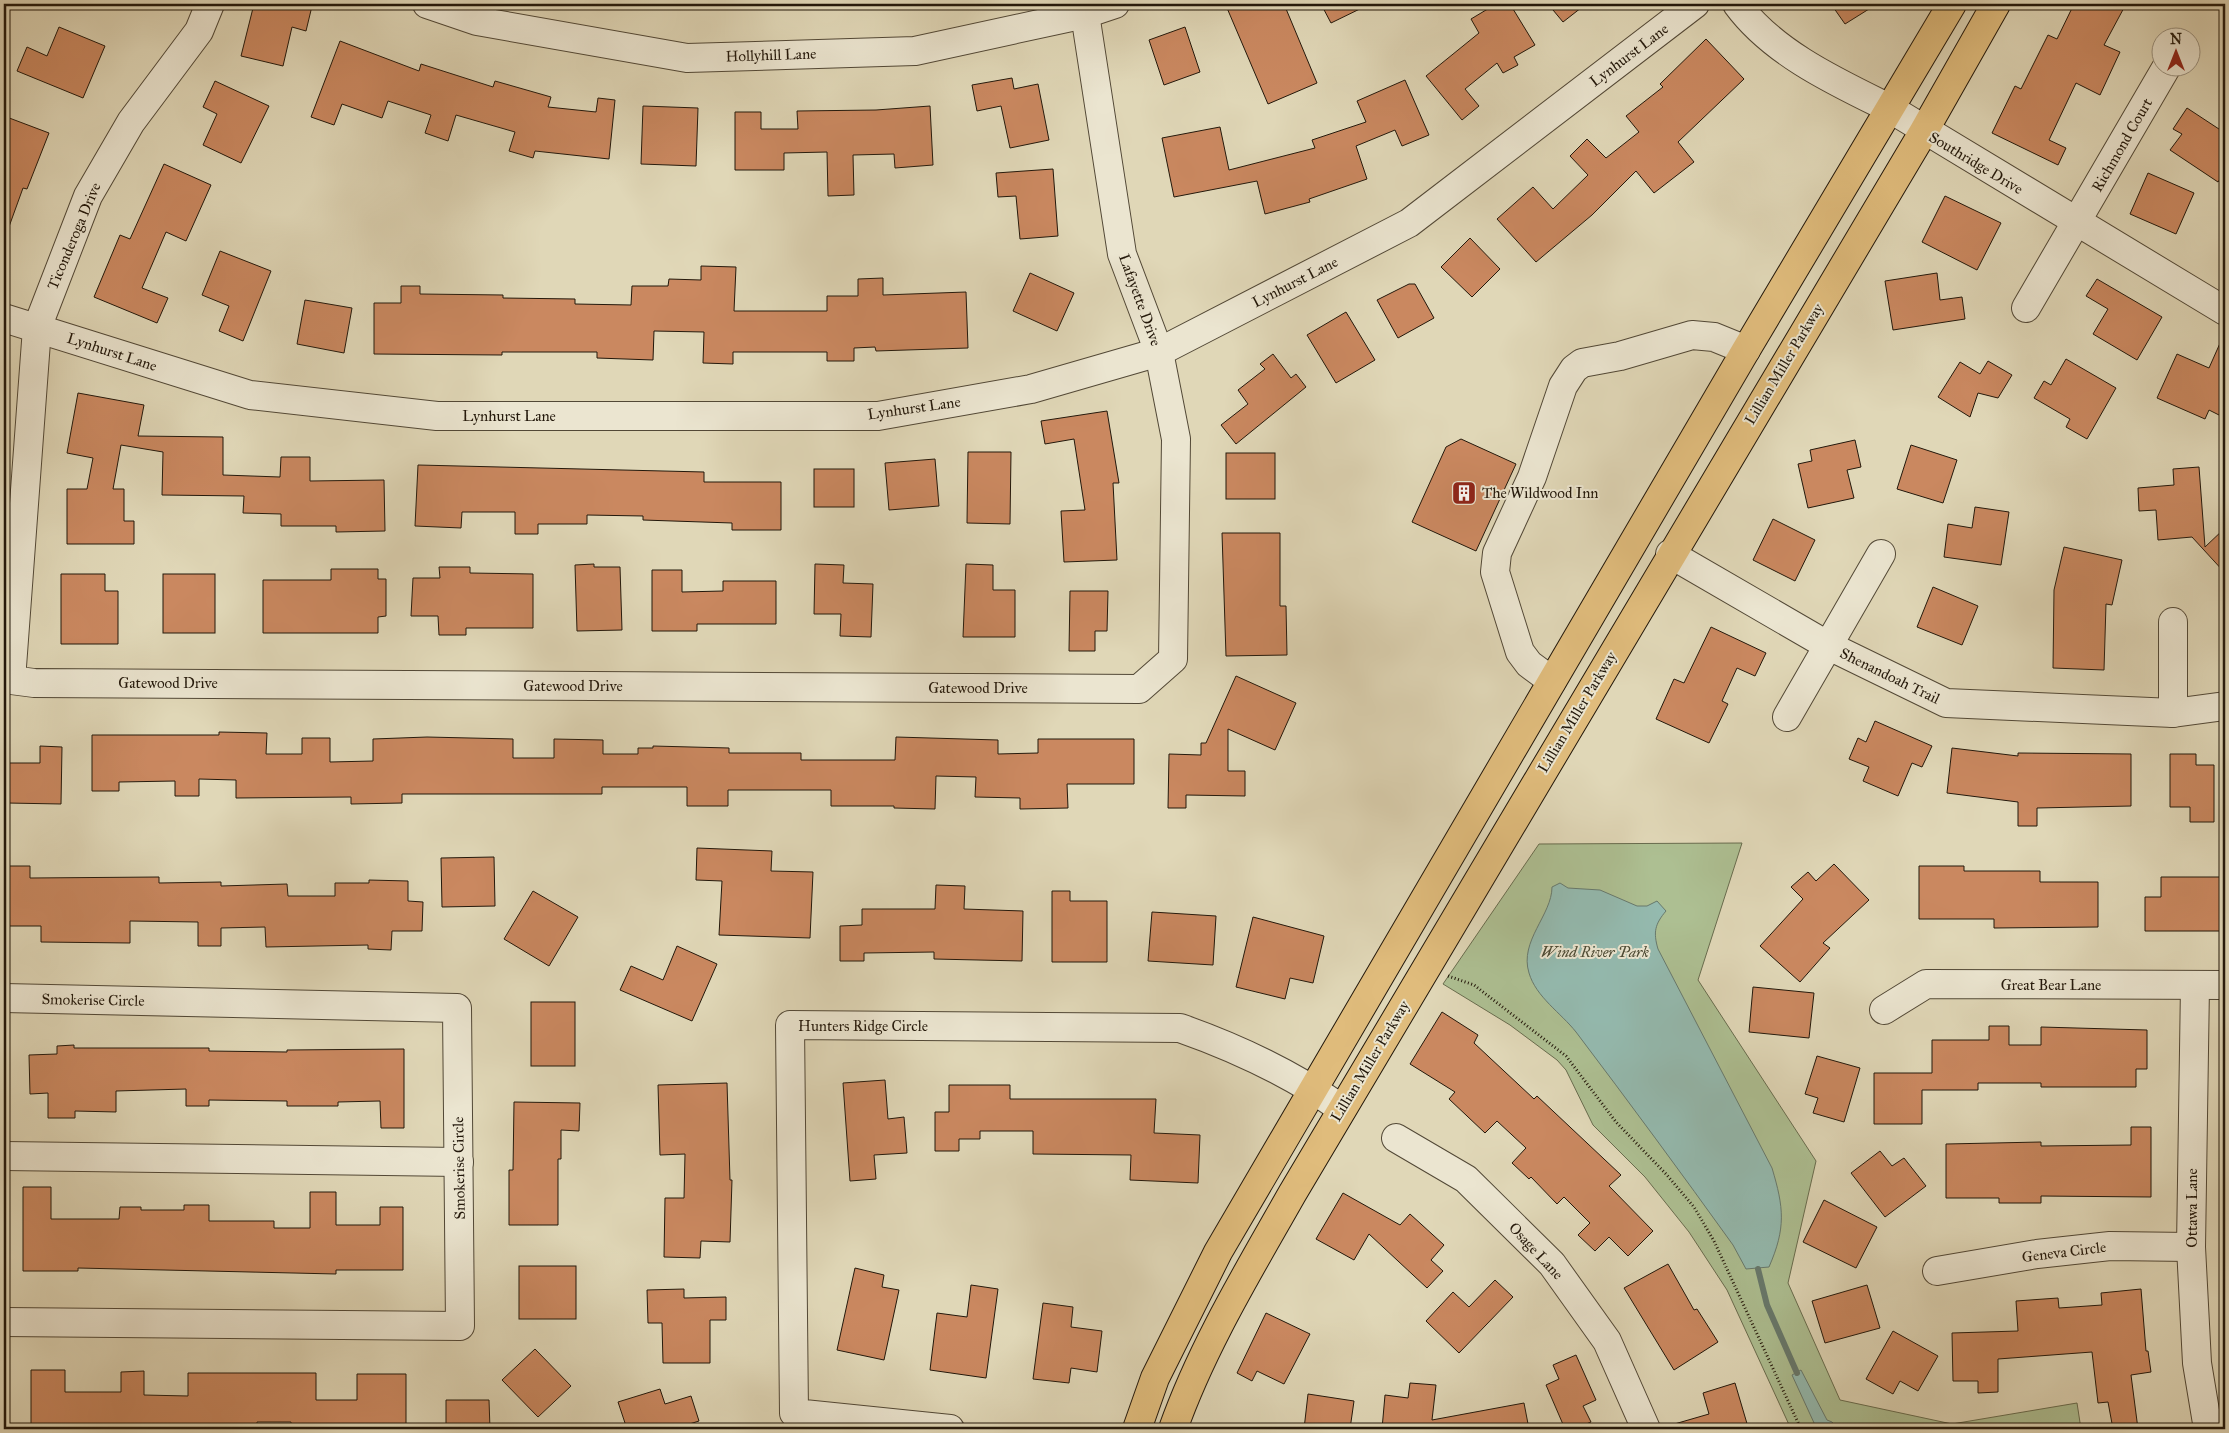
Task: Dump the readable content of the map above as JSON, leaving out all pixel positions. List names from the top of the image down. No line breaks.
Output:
{"streets":{"main road":["Lillian Miller Parkway"],"street":["Hollyhill Lane","Lynhurst Lane","Richmond Court","Southridge Drive","Ticonderoga Drive","Lafayette Drive","Shenandoah Trail","Gatewood Drive","Great Bear Lane","Smokerise Circle","Hunters Ridge Circle","Ottawa Lane","Osage Lane","Geneva Circle"]},"crossings":[["Hollyhill Lane","Lafayette Drive"],["Lynhurst Lane","Ticonderoga Drive"],["Lynhurst Lane","Lafayette Drive"],["Richmond Court","Southridge Drive"],["Southridge Drive","Lillian Miller Parkway"],["Ticonderoga Drive","Gatewood Drive"],["Lafayette Drive","Gatewood Drive"],["Lillian Miller Parkway","Shenandoah Trail"],["Lillian Miller Parkway","Hunters Ridge Circle"],["Great Bear Lane","Ottawa Lane"],["Ottawa Lane","Geneva Circle"]],"parks":["Wind River Park"],"places":{"building":["The Wildwood Inn"]},"north":"top"}
